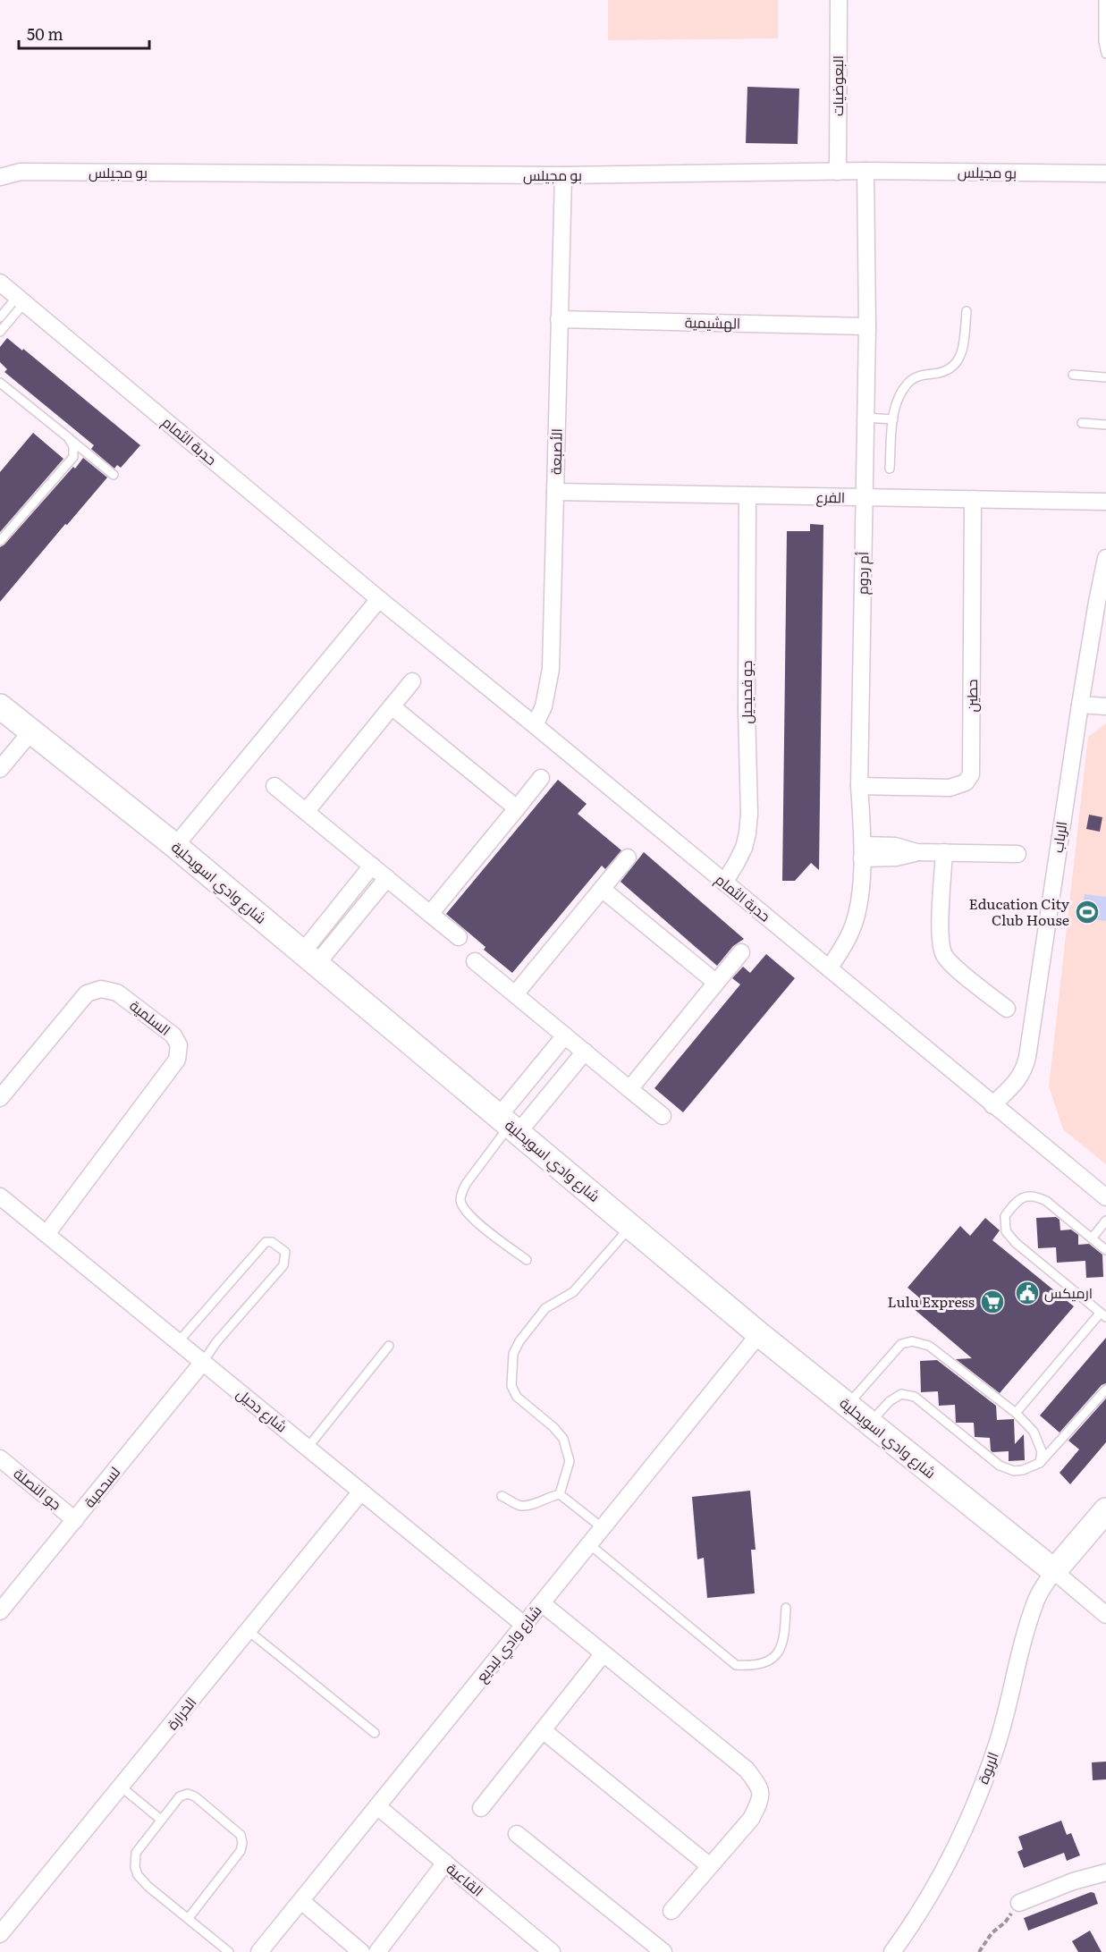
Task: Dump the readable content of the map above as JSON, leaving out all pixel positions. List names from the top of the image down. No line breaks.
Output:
{"streets":{"street":["البعوضيات","بو مجيلس","الهشيمية","حدبة الثمام","الأصبعة","الفرع","أم ردوم","جو فحيحيل","حطين","الرباب","شارع وادي اسويحلية","السلمية","شارع دحيل","لسحمية","جو النصلة","شارع وادي لبديع","الخرارة","الربوة","القاعية"]},"crossings":[["البعوضيات","بو مجيلس"],["بو مجيلس","الأصبعة"],["بو مجيلس","أم ردوم"],["الهشيمية","الأصبعة"],["الهشيمية","أم ردوم"],["حدبة الثمام","الأصبعة"],["حدبة الثمام","أم ردوم"],["حدبة الثمام","جو فحيحيل"],["حدبة الثمام","الرباب"],["الأصبعة","الفرع"],["الفرع","أم ردوم"],["الفرع","جو فحيحيل"],["الفرع","حطين"],["أم ردوم","حطين"],["شارع وادي اسويحلية","شارع وادي لبديع"],["شارع وادي اسويحلية","الربوة"],["السلمية","شارع دحيل"],["شارع دحيل","لسحمية"],["شارع دحيل","شارع وادي لبديع"],["شارع دحيل","الخرارة"],["لسحمية","جو النصلة"],["شارع وادي لبديع","القاعية"]],"places":{"sports":["Education City Club House"],"public building":["ارميكس"],"supermarket":["Lulu Express"]},"scale_bar":"50 m"}
